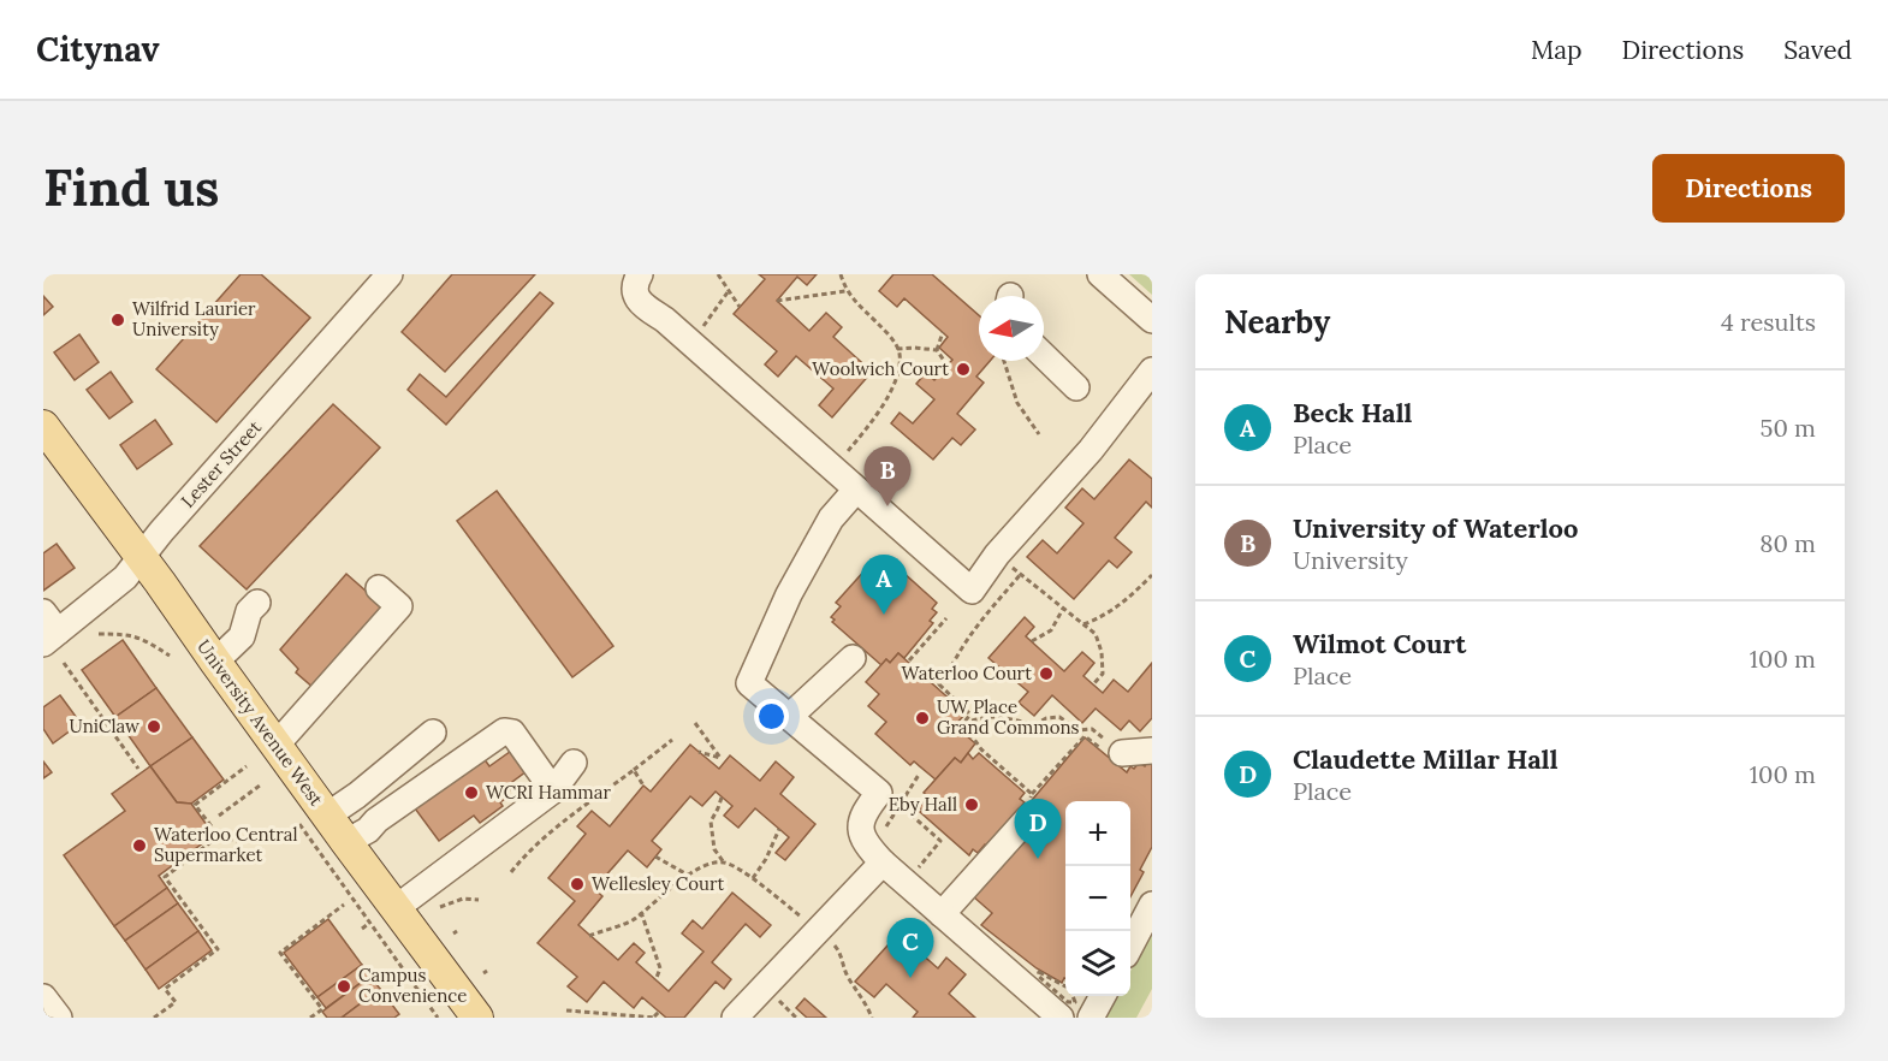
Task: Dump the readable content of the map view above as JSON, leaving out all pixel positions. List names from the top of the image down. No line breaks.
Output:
{"streets":{"main road":["University Avenue West"],"street":["Lester Street"]},"crossings":[["Lester Street","University Avenue West"]],"places":["Wilfrid Laurier University","Woolwich Court","Waterloo Court","UW Place Grand Commons","UniClaw","WCRI Hammar","Eby Hall","Waterloo Central Supermarket","Wellesley Court","Campus Convenience"],"north":"left","page":{"header":"Citynav","nav":["Map","Directions","Saved"],"buttons":"Directions","title":"Find us","heading":["Nearby","4 results"],"list":[{"mark":"A","name":"Beck Hall","note":"Place","value":"50 m"},{"mark":"B","name":"University of Waterloo","note":"University","value":"80 m"},{"mark":"C","name":"Wilmot Court","note":"Place","value":"100 m"},{"mark":"D","name":"Claudette Millar Hall","note":"Place","value":"100 m"}],"pins":["B","A","D","C"],"map_buttons":["+","−"]}}
